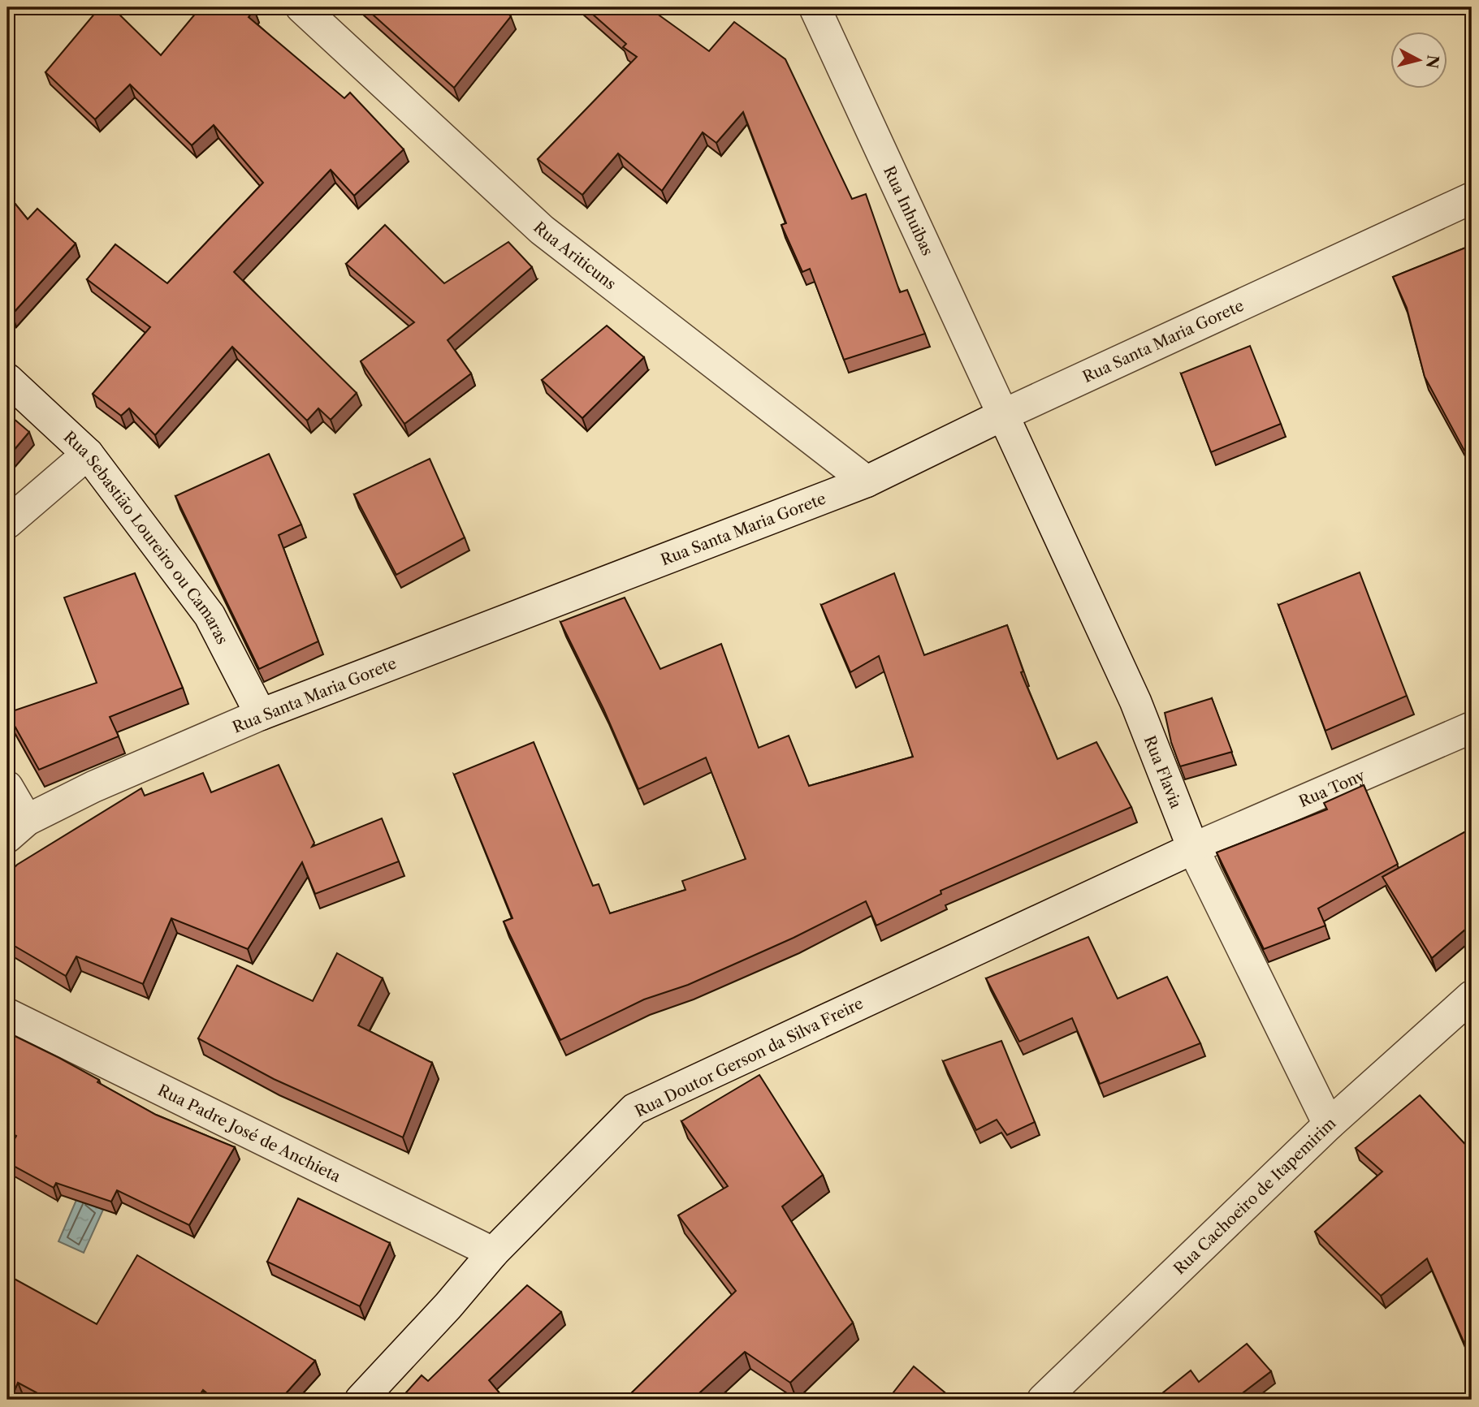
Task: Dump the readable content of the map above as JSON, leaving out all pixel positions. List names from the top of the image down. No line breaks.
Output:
{"streets":{"street":["Rua Inhuibas","Rua Ariticuns","Rua Santa Maria Gorete","Rua Sebastião Loureiro ou Camaras","Rua Flavia","Rua Tony","Rua Doutor Gerson da Silva Freire","Rua Padre José de Anchieta","Rua Cachoeiro de Itapemirim"]},"crossings":[["Rua Inhuibas","Rua Santa Maria Gorete"],["Rua Inhuibas","Rua Flavia"],["Rua Ariticuns","Rua Santa Maria Gorete"],["Rua Santa Maria Gorete","Rua Sebastião Loureiro ou Camaras"],["Rua Santa Maria Gorete","Rua Flavia"],["Rua Flavia","Rua Tony"],["Rua Flavia","Rua Doutor Gerson da Silva Freire"],["Rua Flavia","Rua Cachoeiro de Itapemirim"],["Rua Tony","Rua Doutor Gerson da Silva Freire"],["Rua Doutor Gerson da Silva Freire","Rua Padre José de Anchieta"]],"north":"right"}
